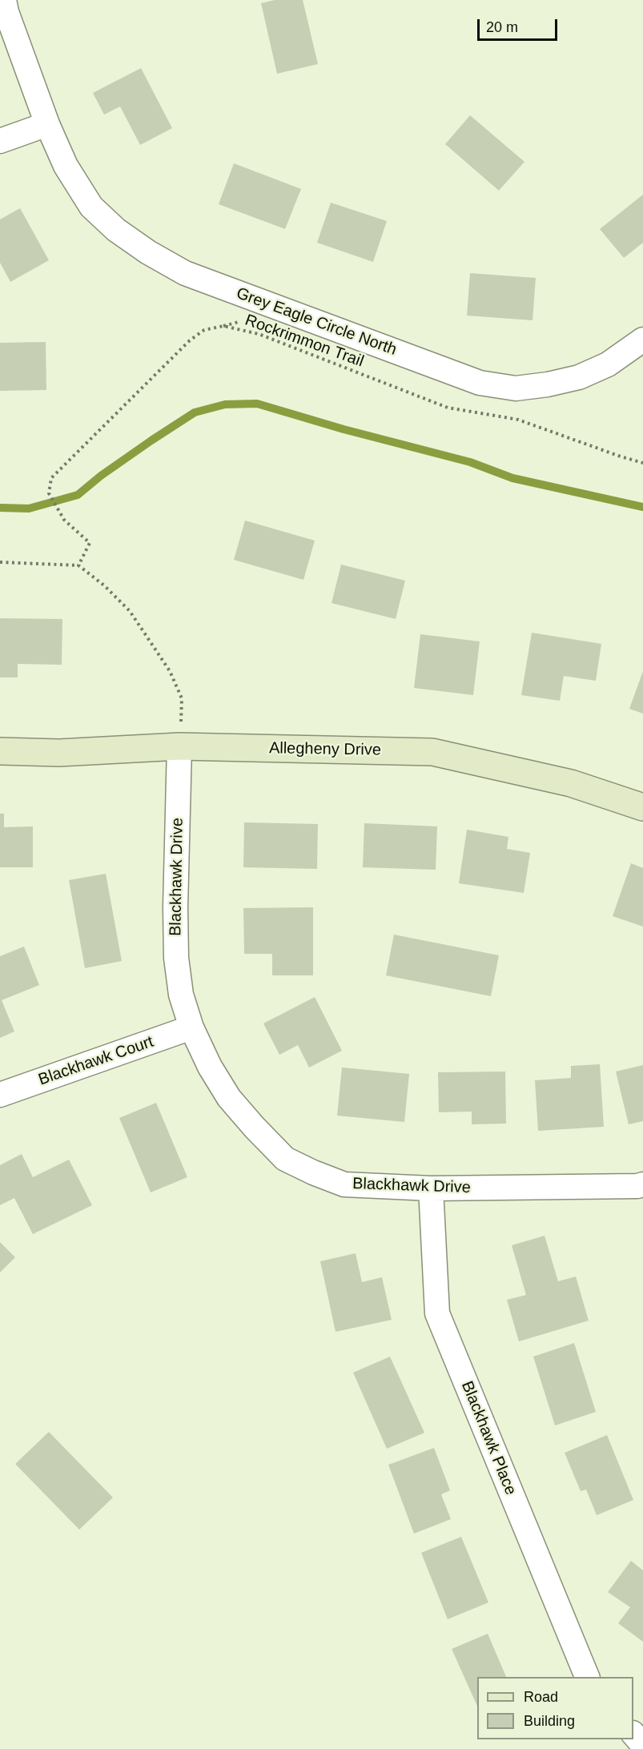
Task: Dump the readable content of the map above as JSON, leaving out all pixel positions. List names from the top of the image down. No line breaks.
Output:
{"streets":{"street":["Grey Eagle Circle North","Allegheny Drive","Blackhawk Drive","Blackhawk Court","Blackhawk Place"],"path":["Rockrimmon Trail"]},"crossings":[["Allegheny Drive","Blackhawk Drive"],["Blackhawk Drive","Blackhawk Court"],["Blackhawk Drive","Blackhawk Place"]],"legend":["Road","Building"],"scale_bar":"20 m"}
